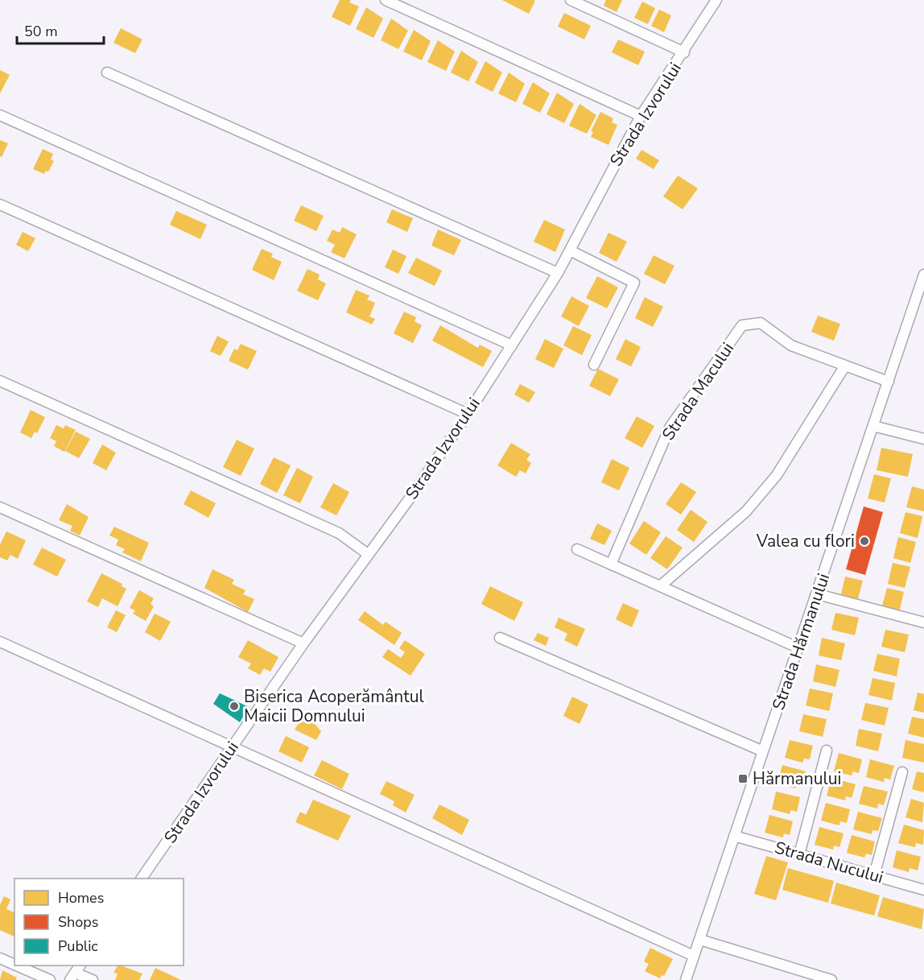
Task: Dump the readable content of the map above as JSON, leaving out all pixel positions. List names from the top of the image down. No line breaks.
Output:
{"streets":{"street":["Strada Izvorului","Strada Macului","Strada Hărmanului","Strada Nucului"]},"crossings":[["Strada Macului","Strada Hărmanului"],["Strada Hărmanului","Strada Nucului"]],"places":{"other":["Valea cu flori","Biserica Acoperământul Maicii Domnului"],"transit":["Hărmanului"]},"legend":["Homes","Shops","Public"],"scale_bar":"50 m"}
